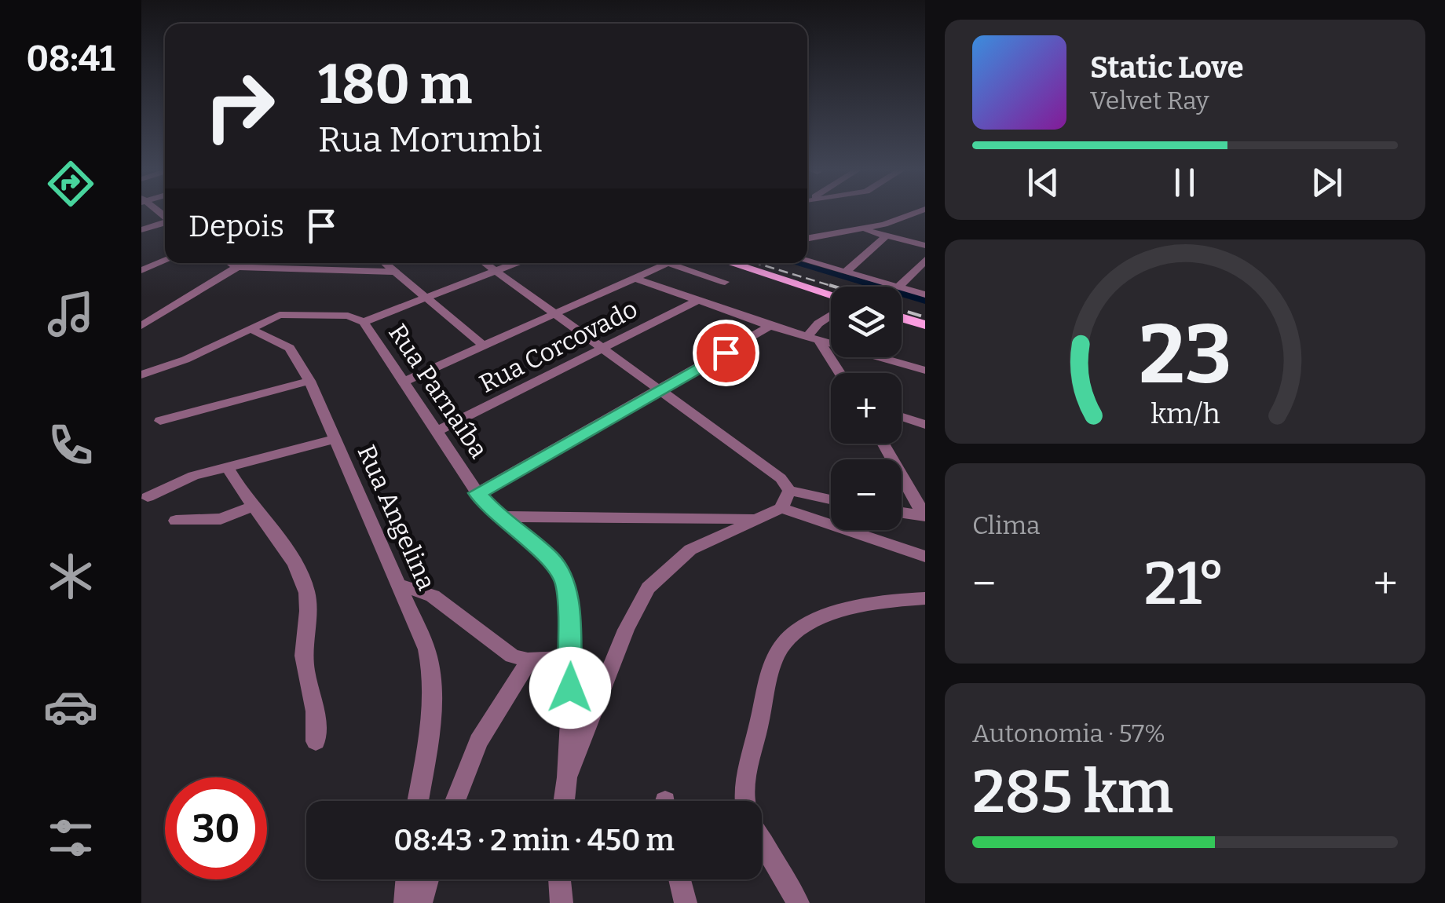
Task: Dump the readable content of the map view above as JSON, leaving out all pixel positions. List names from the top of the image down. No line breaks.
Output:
{"streets":{"street":["Rua Corcovado","Rua Parnaíba","Rua Angelina"]},"crossings":[["Rua Corcovado","Rua Parnaíba"]],"page":{"tabs":"08:41","turn":["180 m","Rua Morumbi"],"song":["Static Love","Velvet Ray"],"then":"Depois","map_buttons":["+","−"],"tile":["Clima",["Autonomia · 57%","285 km"]],"heat":["−","21°","+"],"limit":"30","trip":"08:43 · 2 min · 450 m","gauge":["23","km/h"]}}
